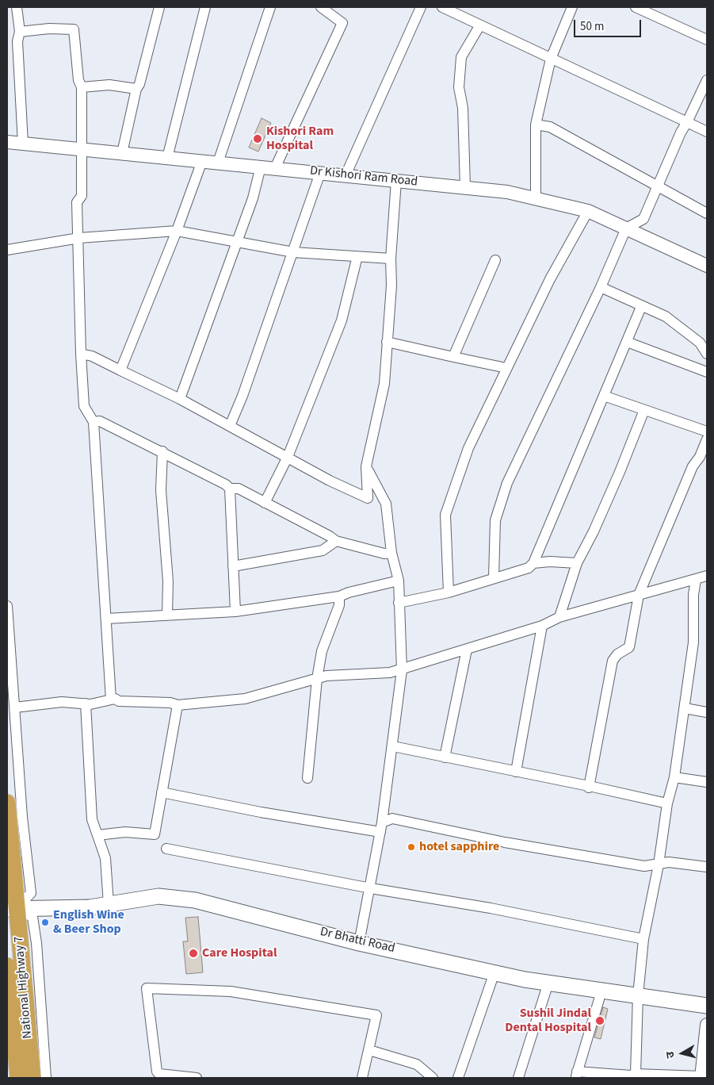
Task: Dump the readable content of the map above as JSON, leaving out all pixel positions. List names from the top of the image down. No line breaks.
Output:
{"streets":{"highway":["National Highway 7"],"main road":["Dr Bhatti Road"],"street":["Dr Kishori Ram Road"]},"crossings":[["Dr Bhatti Road","National Highway 7"]],"places":["Kishori Ram Hospital","hotel sapphire","English Wine & Beer Shop","Care Hospital","Sushil Jindal Dental Hospital"],"scale_bar":"50 m","north":"left"}
